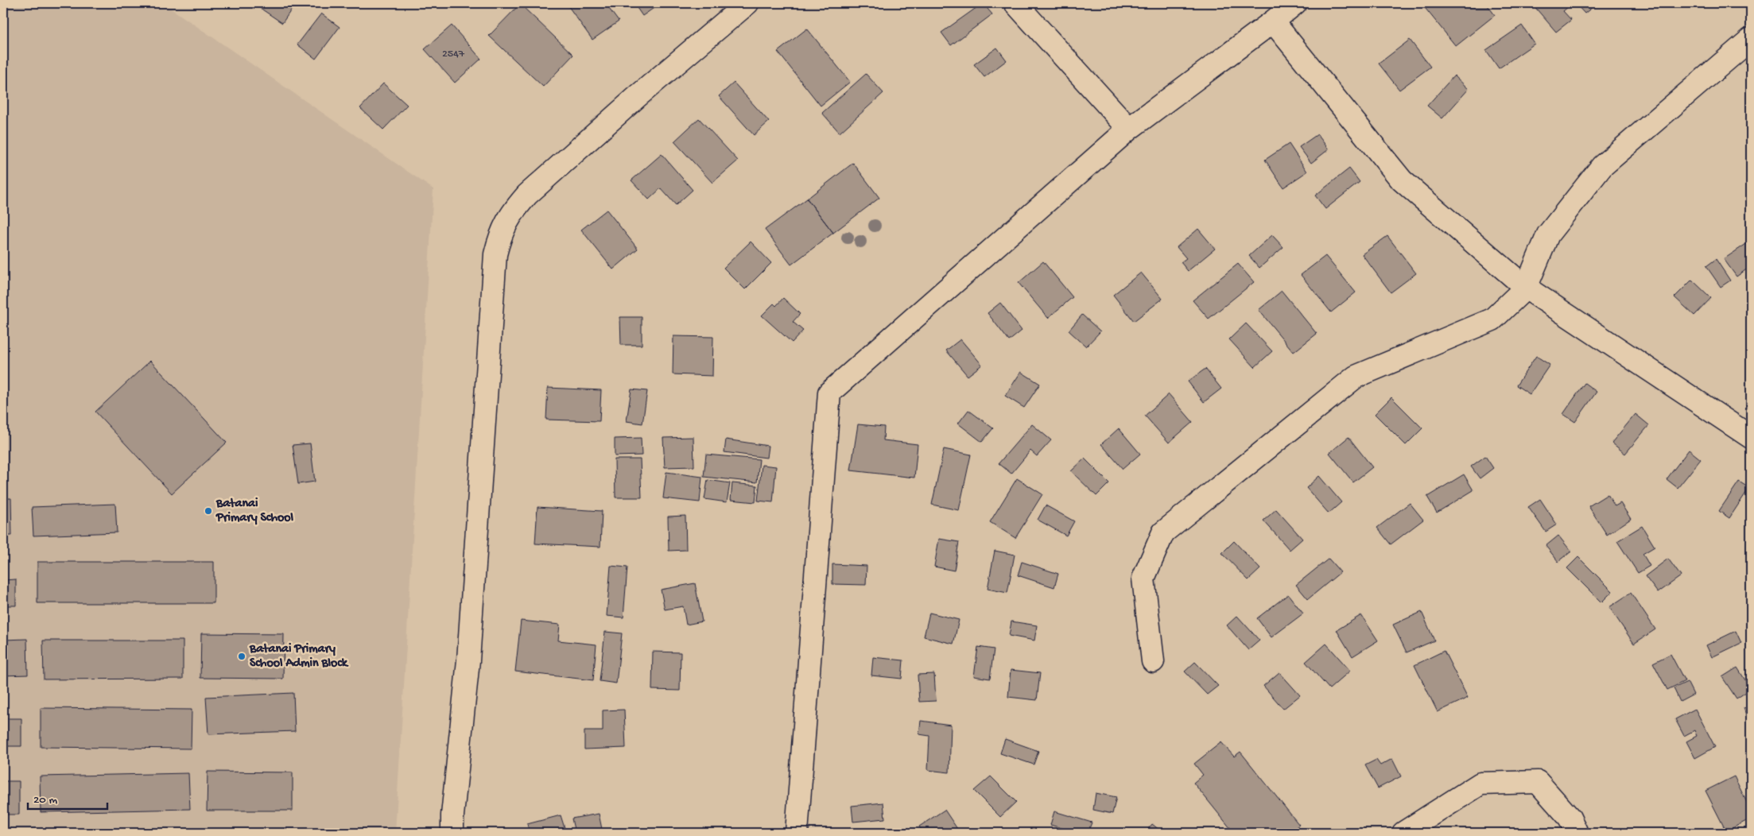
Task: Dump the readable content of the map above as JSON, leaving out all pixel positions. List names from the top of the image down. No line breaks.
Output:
{"places":["Batanai Primary School","Batanai Primary School Admin Block"],"house_numbers":["2547"],"scale_bar":"20 m"}
